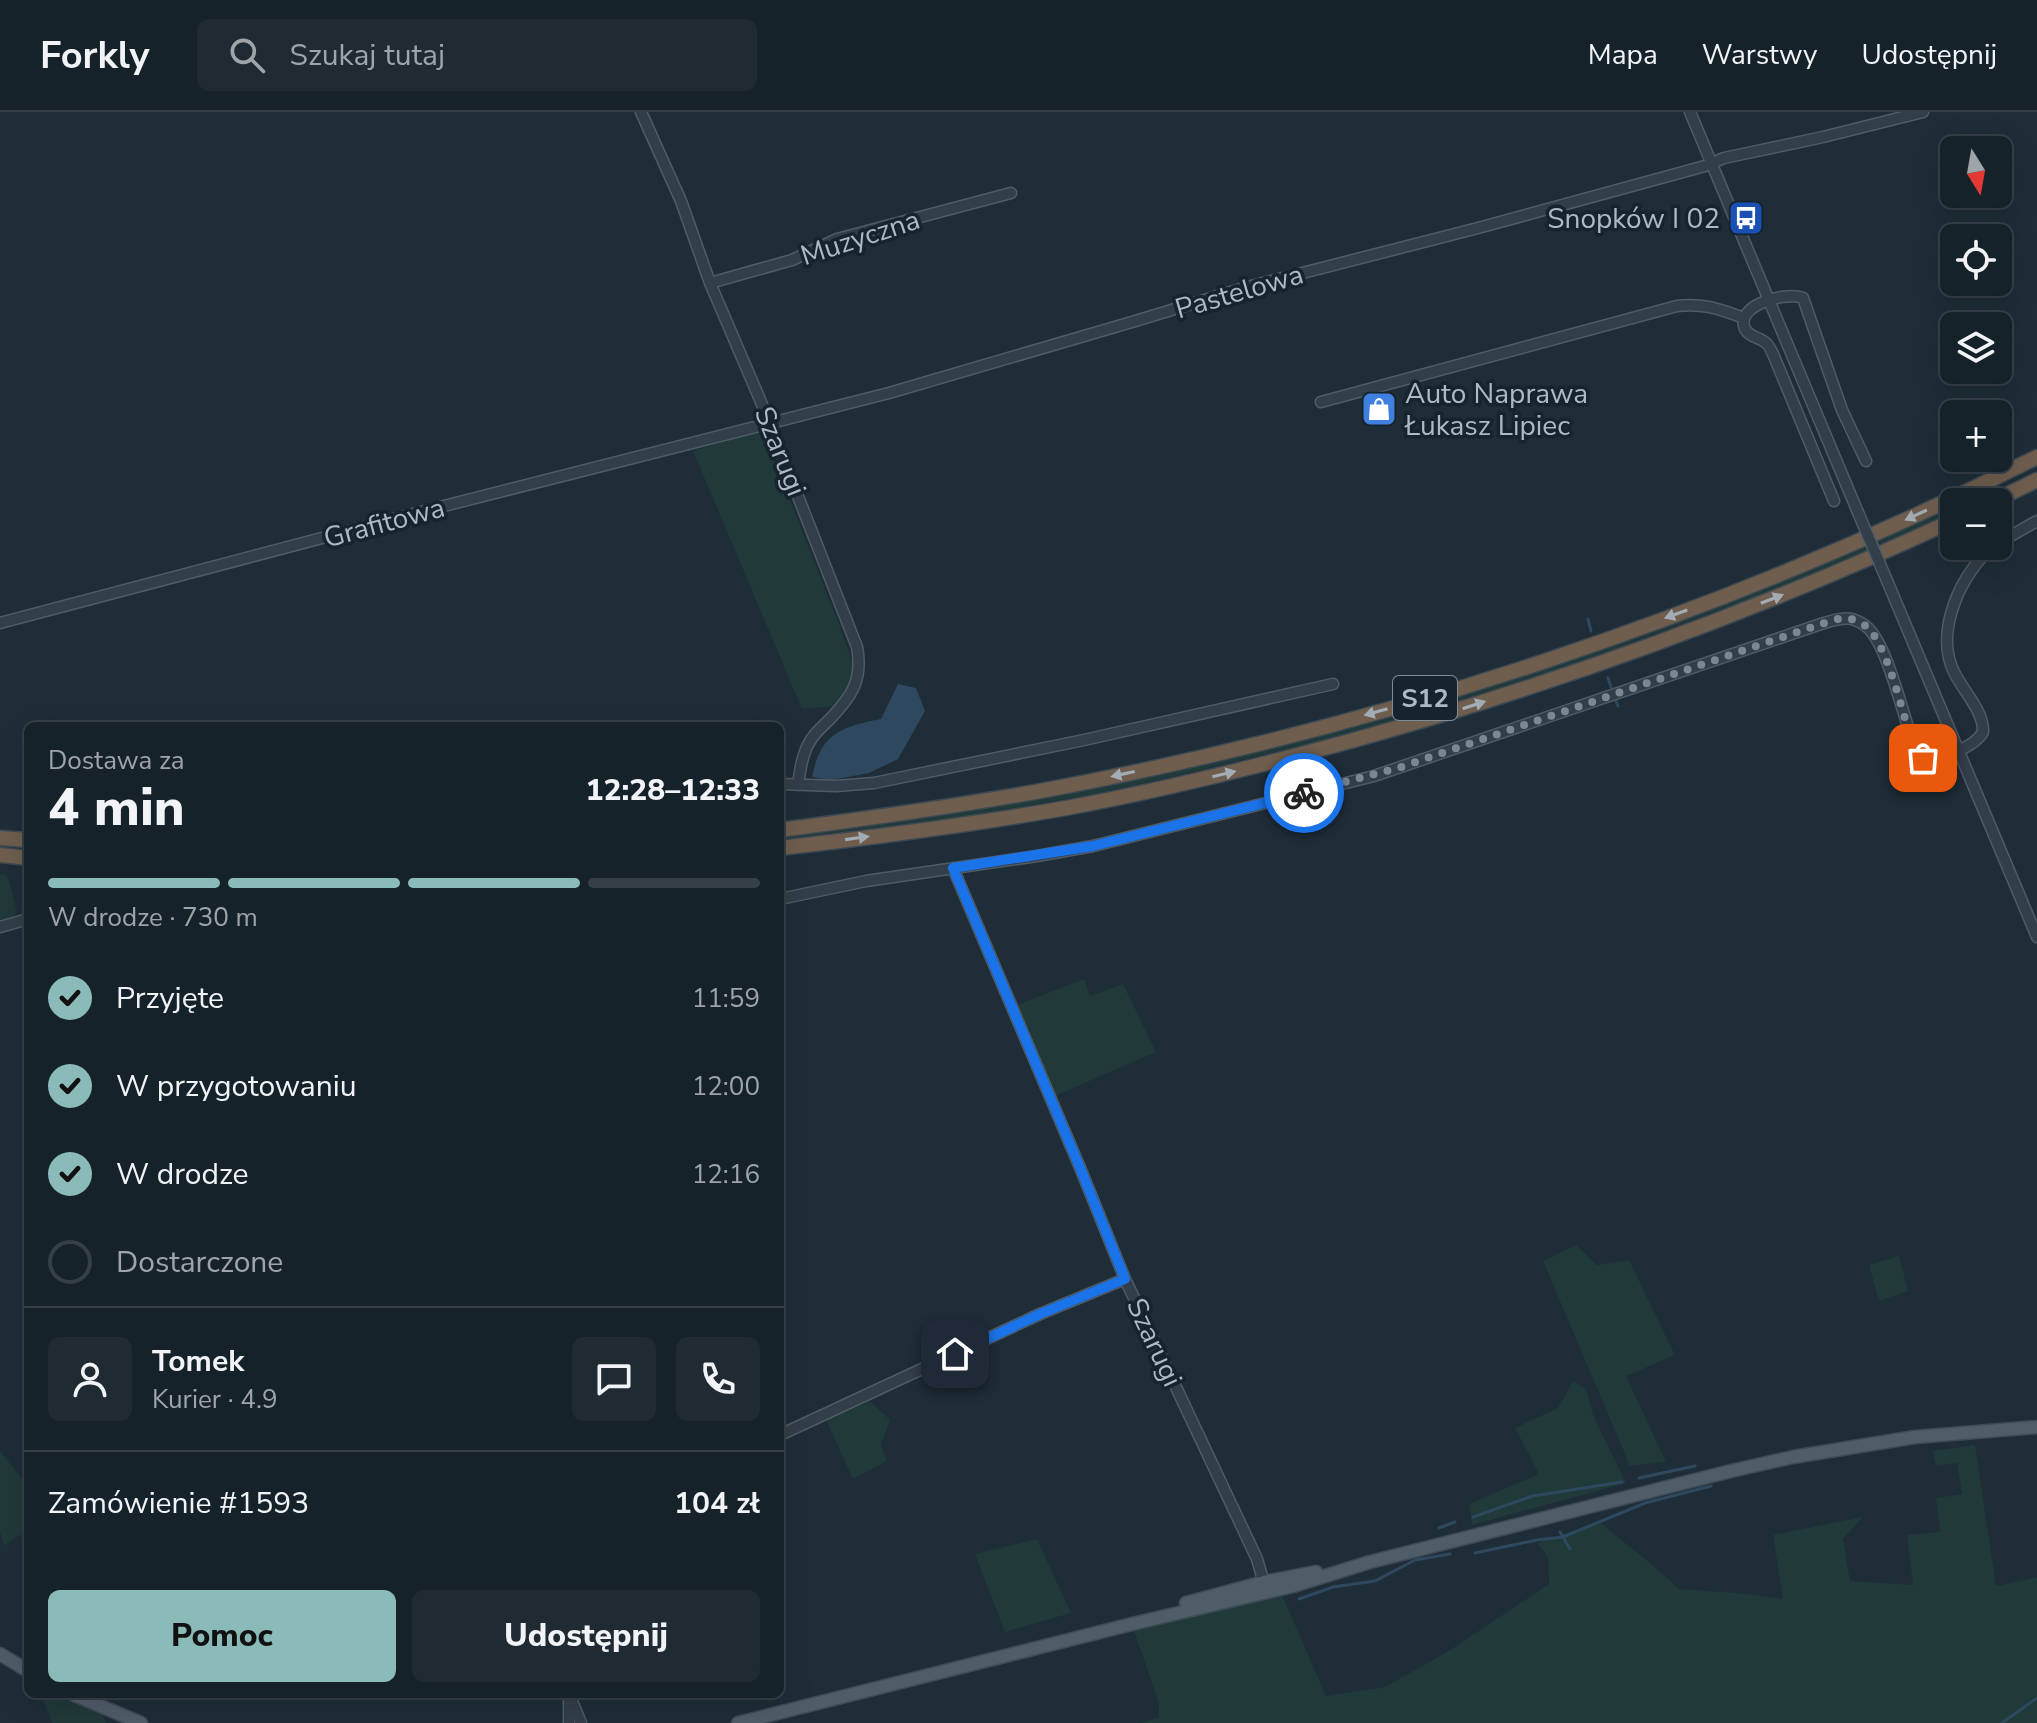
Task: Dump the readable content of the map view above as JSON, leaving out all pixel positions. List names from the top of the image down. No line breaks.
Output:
{"streets":{"highway":["S12"],"street":["Muzyczna","Pastelowa","Szarugi","Grafitowa"]},"crossings":[["Muzyczna","Szarugi"],["Pastelowa","Szarugi"],["Pastelowa","Grafitowa"],["Szarugi","Grafitowa"]],"places":{"bus stop":["Snopków I 02"],"shop":["Auto Naprawa Łukasz Lipiec"]},"north":"bottom","page":{"header":"Forkly","search":"Szukaj tutaj","nav":["Mapa","Warstwy","Udostępnij"],"map_buttons":["+","−"],"heading":["4 min","Dostawa za","12:28–12:33"],"panel":["Tomek","Kurier · 4.9","Zamówienie #1593","104 zł"],"bar":"W drodze · 730 m","list":[["Przyjęte","11:59"],["W przygotowaniu","12:00"],["W drodze","12:16"],"Dostarczone"],"buttons":["Pomoc","Udostępnij"]}}
